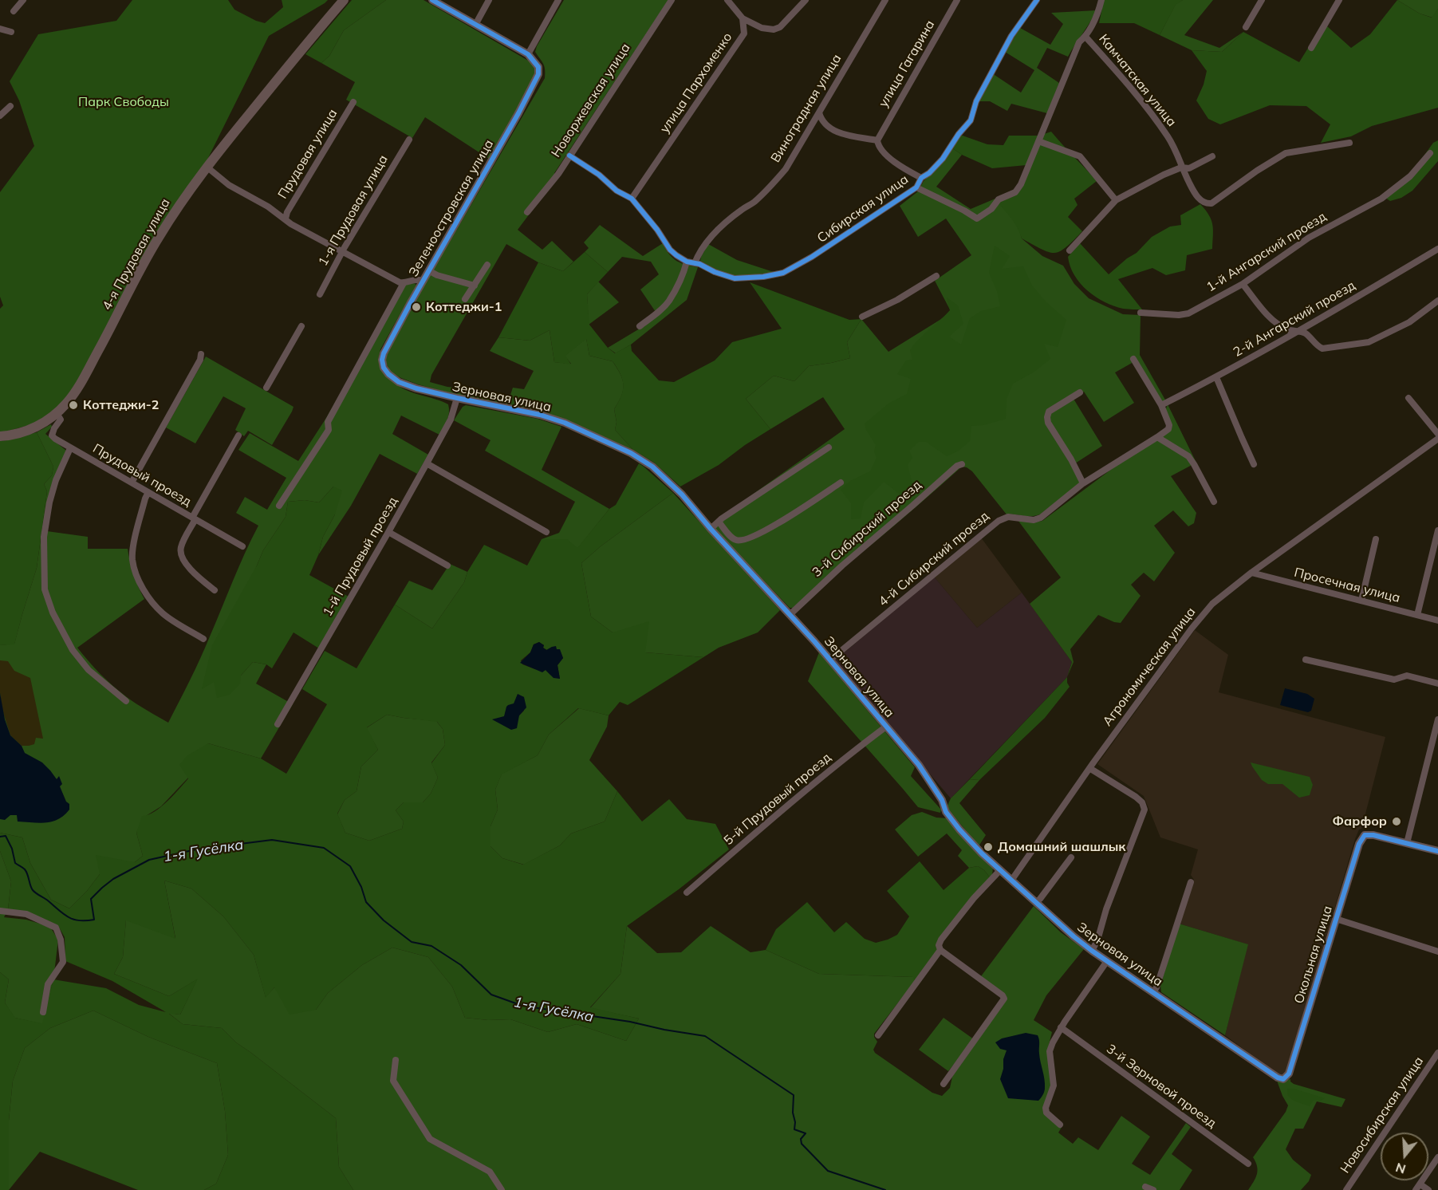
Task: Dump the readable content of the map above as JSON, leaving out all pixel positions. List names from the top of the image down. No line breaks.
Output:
{"streets":{"main road":["4-я Прудовая улица"],"street":["улица Гагарина","Камчатская улица","улица Пархоменко","Новоржевская улица","Виноградная улица","Прудовая улица","Зеленоостровская улица","Сибирская улица","1-я Прудовая улица","1-й Ангарский проезд","2-й Ангарский проезд","Зерновая улица","Прудовый проезд","3-й Сибирский проезд","1-й Прудовый проезд","4-й Сибирский проезд","Просечная улица","Агрономическая улица","5-й Прудовый проезд","Окольная улица","3-й Зерновой проезд","Новосибирская улица"]},"crossings":[["Камчатская улица","Сибирская улица"],["Виноградная улица","Сибирская улица"],["Зеленоостровская улица","Зерновая улица"],["4-я Прудовая улица","Прудовый проезд"],["2-й Ангарский проезд","4-й Сибирский проезд"],["Зерновая улица","3-й Сибирский проезд"],["Зерновая улица","1-й Прудовый проезд"],["Зерновая улица","4-й Сибирский проезд"],["Зерновая улица","Агрономическая улица"],["Зерновая улица","5-й Прудовый проезд"],["Зерновая улица","Окольная улица"],["Просечная улица","Агрономическая улица"]],"water":["1-я Гусёлка"],"parks":["Парк Свободы"],"places":["Коттеджи-1","Коттеджи-2","Фарфор","Домашний шашлык"],"north":"bottom"}
